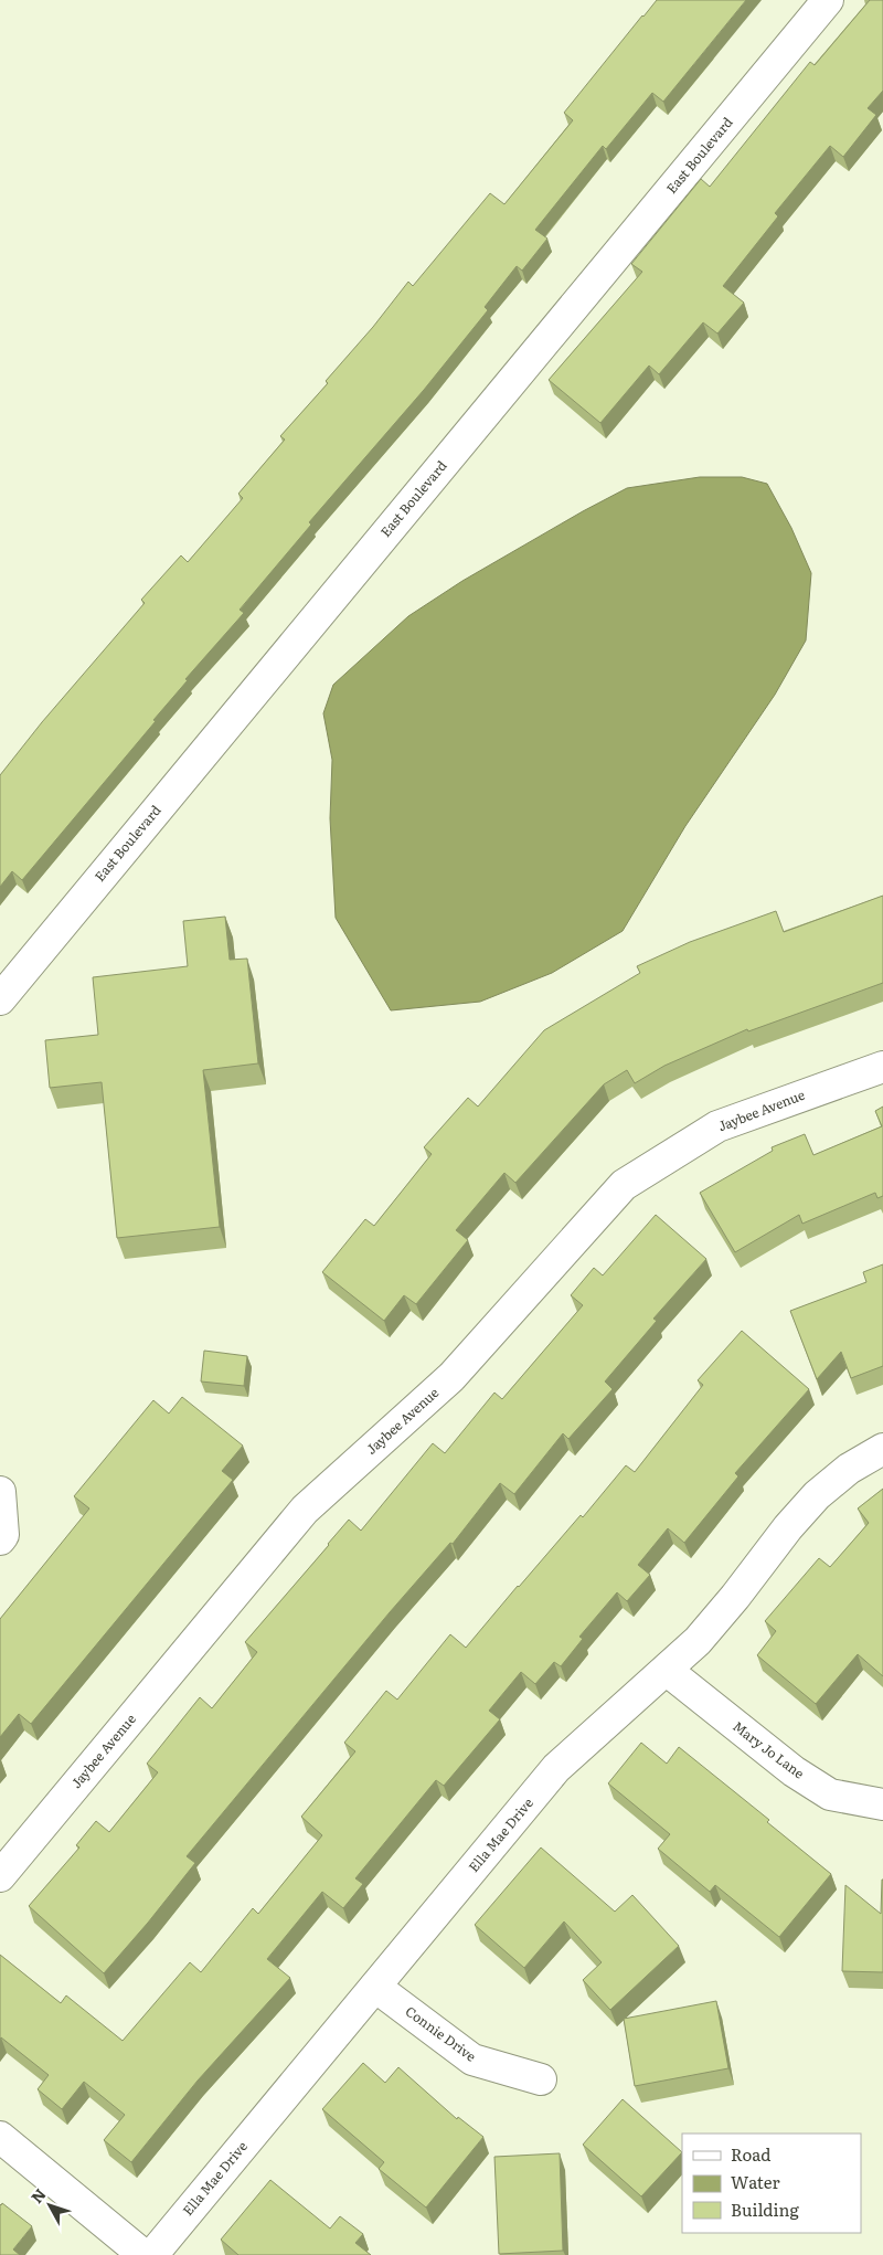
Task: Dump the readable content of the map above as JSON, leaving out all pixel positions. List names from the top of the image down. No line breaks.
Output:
{"streets":{"street":["East Boulevard","Jaybee Avenue","Mary Jo Lane","Ella Mae Drive","Connie Drive"]},"crossings":[["Mary Jo Lane","Ella Mae Drive"],["Ella Mae Drive","Connie Drive"]],"legend":["Road","Water","Building"],"north":"top left"}
